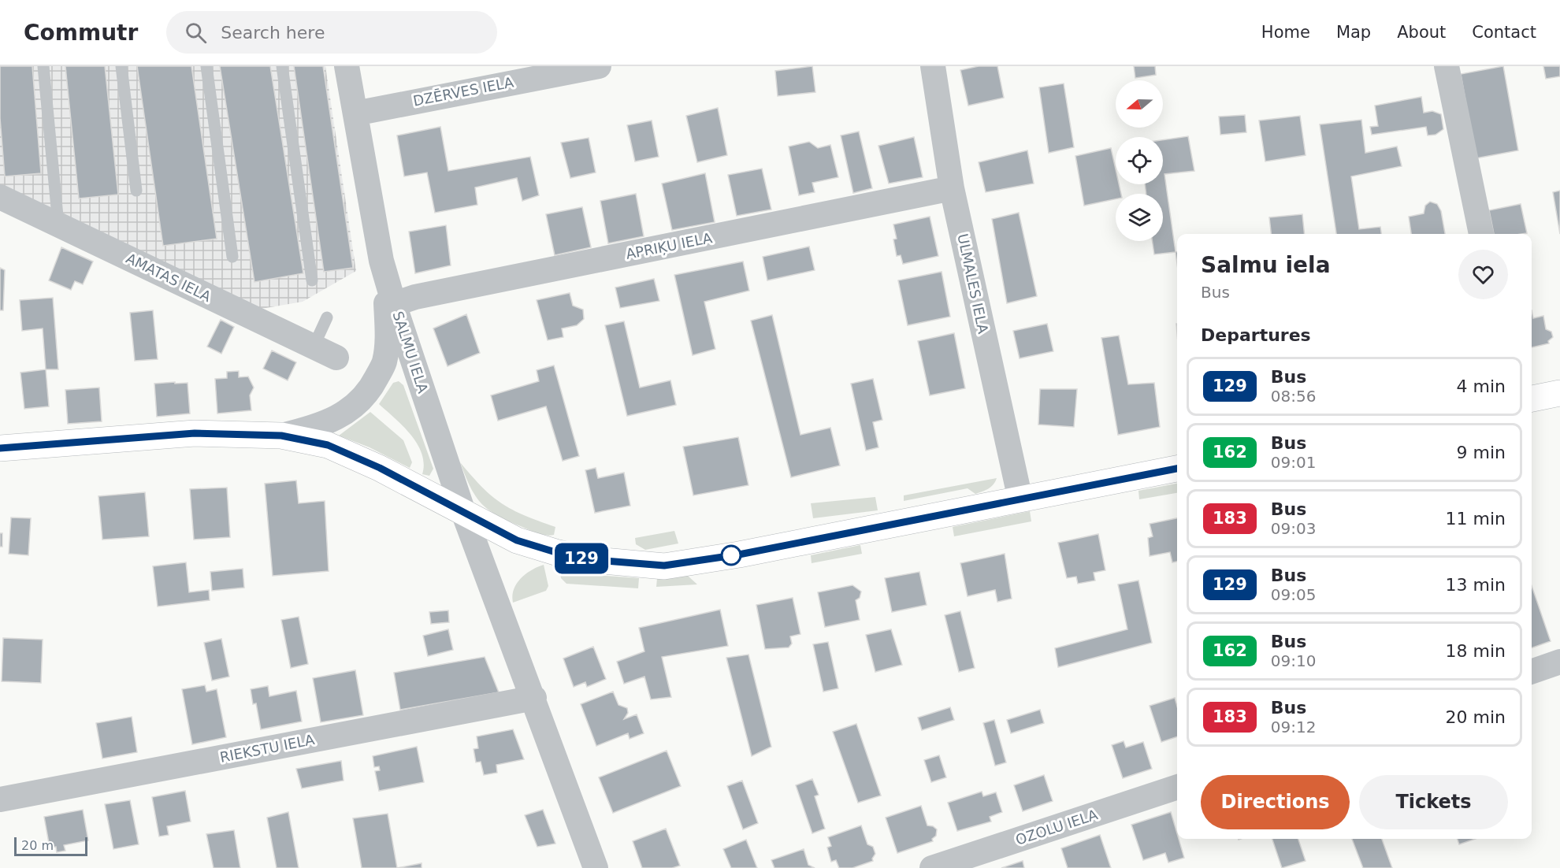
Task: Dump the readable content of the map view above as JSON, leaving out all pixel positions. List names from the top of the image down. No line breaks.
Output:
{"streets":{"street":["DZĒRVES IELA","APRIĶU IELA","AMATAS IELA","ULMALES IELA","SALMU IELA","RIEKSTU IELA","OZOLU IELA"]},"crossings":[["DZĒRVES IELA","SALMU IELA"],["APRIĶU IELA","ULMALES IELA"],["APRIĶU IELA","SALMU IELA"],["SALMU IELA","RIEKSTU IELA"]],"lines":["bus line 129"],"scale_bar":"20 m","north":"left","page":{"header":"Commutr","search":"Search here","nav":["Home","Map","About","Contact"],"on_map":"129","heading":[["Salmu iela","Bus"],"Departures"],"list":[{"mark":"129","name":"Bus","note":"08:56","value":"4 min"},{"mark":"162","name":"Bus","note":"09:01","value":"9 min"},{"mark":"183","name":"Bus","note":"09:03","value":"11 min"},{"mark":"129","name":"Bus","note":"09:05","value":"13 min"},{"mark":"162","name":"Bus","note":"09:10","value":"18 min"},{"mark":"183","name":"Bus","note":"09:12","value":"20 min"}],"buttons":["Directions","Tickets"],"scale":"20 m"}}
